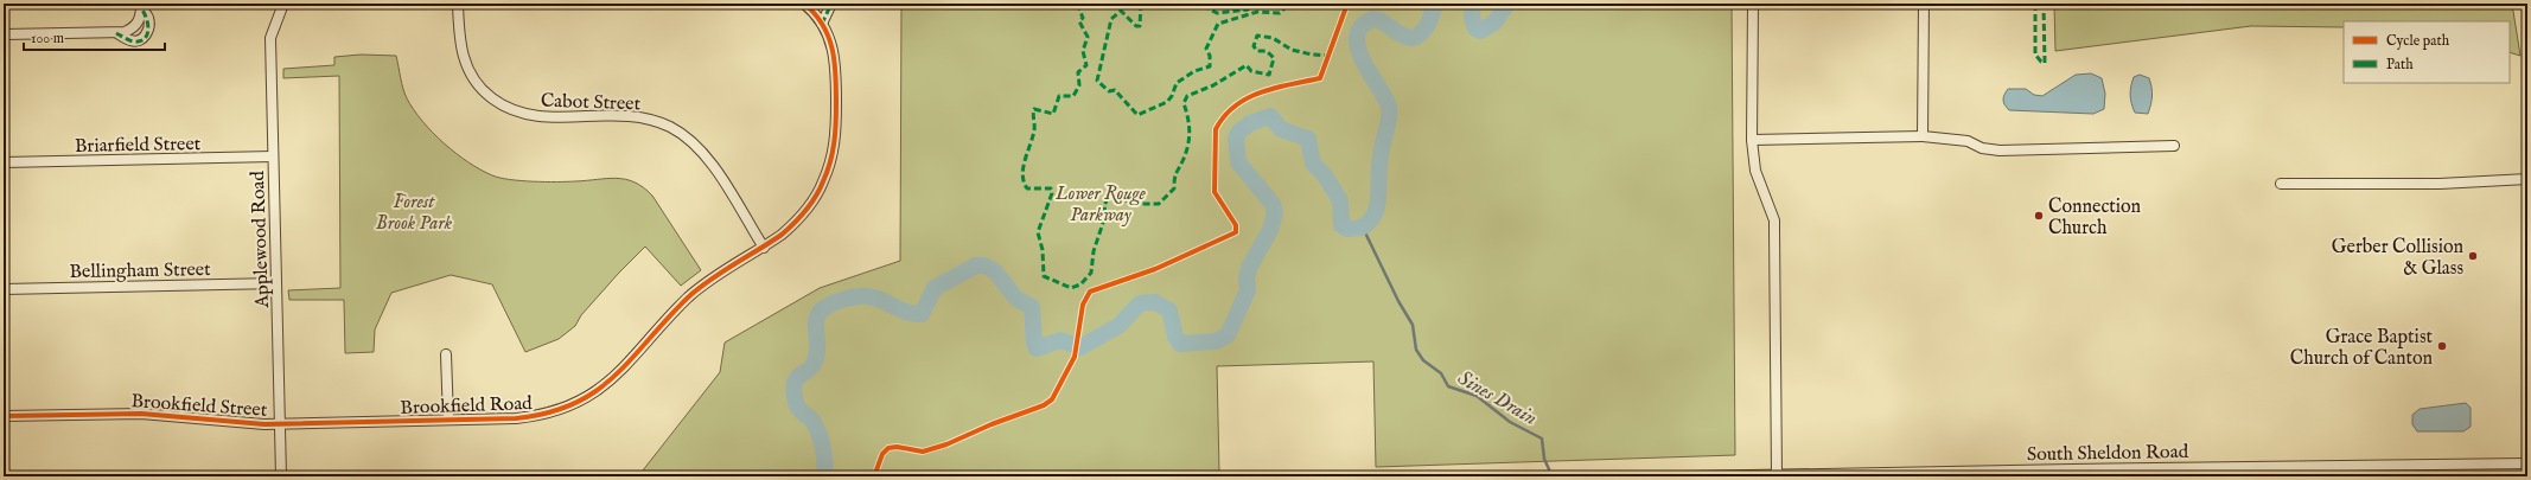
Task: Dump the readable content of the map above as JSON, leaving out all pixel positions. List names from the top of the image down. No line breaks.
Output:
{"streets":{"street":["Cabot Street","Briarfield Street","Applewood Road","Bellingham Street","Brookfield Street","Brookfield Road","South Sheldon Road"]},"crossings":[["Cabot Street","Brookfield Road"],["Briarfield Street","Applewood Road"],["Applewood Road","Bellingham Street"],["Applewood Road","Brookfield Street"],["Applewood Road","Brookfield Road"],["Brookfield Street","Brookfield Road"]],"water":["Sines Drain"],"parks":["Lower Rouge Parkway","Forest Brook Park"],"places":["Connection Church","Gerber Collision & Glass","Grace Baptist Church of Canton"],"legend":["Cycle path","Path"],"scale_bar":"100 m"}
